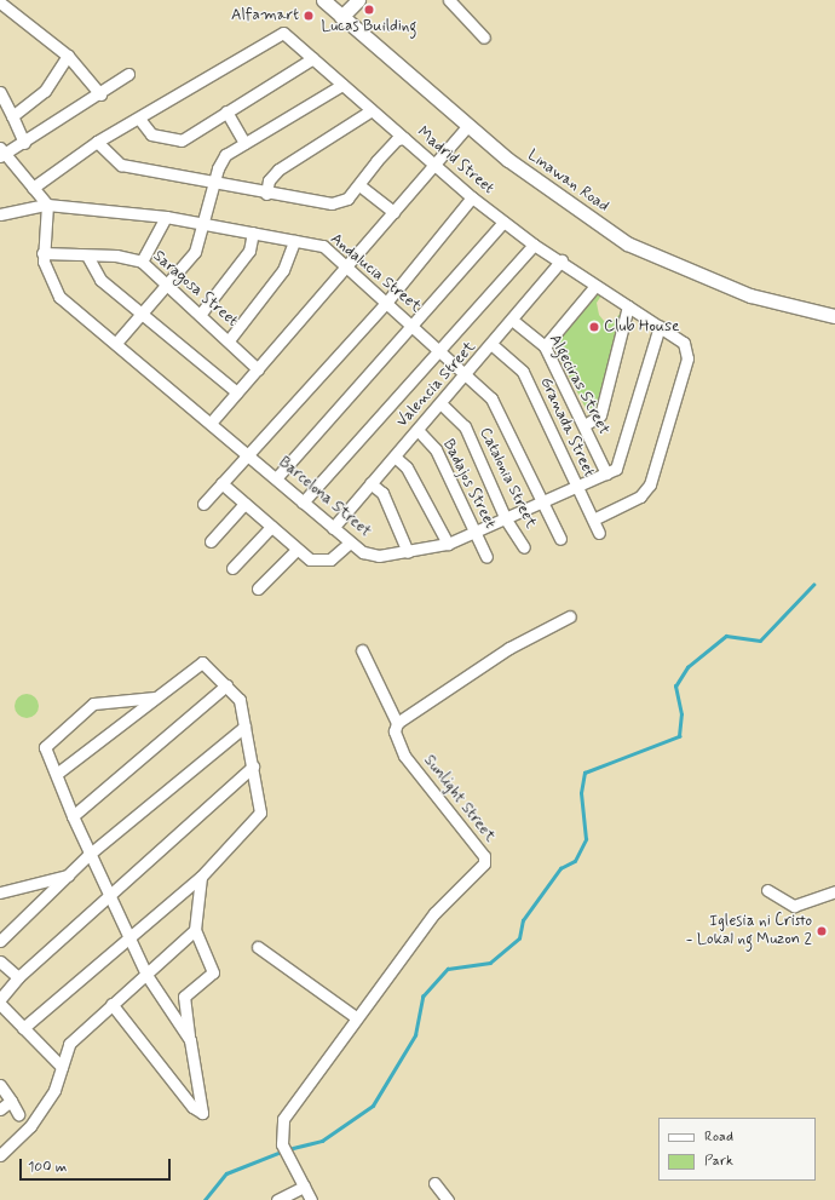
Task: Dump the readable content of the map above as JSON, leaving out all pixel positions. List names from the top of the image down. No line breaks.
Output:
{"streets":{"street":["Madrid Street","Linawan Road","Andalucia Street","Saragosa Street","Valencia Street","Algeciras Street","Granada Street","Catalonia Street","Badajos Street","Barcelona Street","Sunlight Street"]},"crossings":[["Madrid Street","Valencia Street"],["Madrid Street","Granada Street"],["Andalucia Street","Valencia Street"],["Andalucia Street","Barcelona Street"],["Saragosa Street","Barcelona Street"],["Valencia Street","Algeciras Street"],["Valencia Street","Granada Street"],["Valencia Street","Catalonia Street"],["Valencia Street","Badajos Street"],["Valencia Street","Barcelona Street"],["Algeciras Street","Barcelona Street"],["Granada Street","Barcelona Street"],["Catalonia Street","Barcelona Street"],["Badajos Street","Barcelona Street"]],"places":["Lucas Building","Alfamart","Club House","Iglesia ni Cristo - Lokal ng Muzon 2"],"legend":["Road","Park"],"scale_bar":"100 m"}
